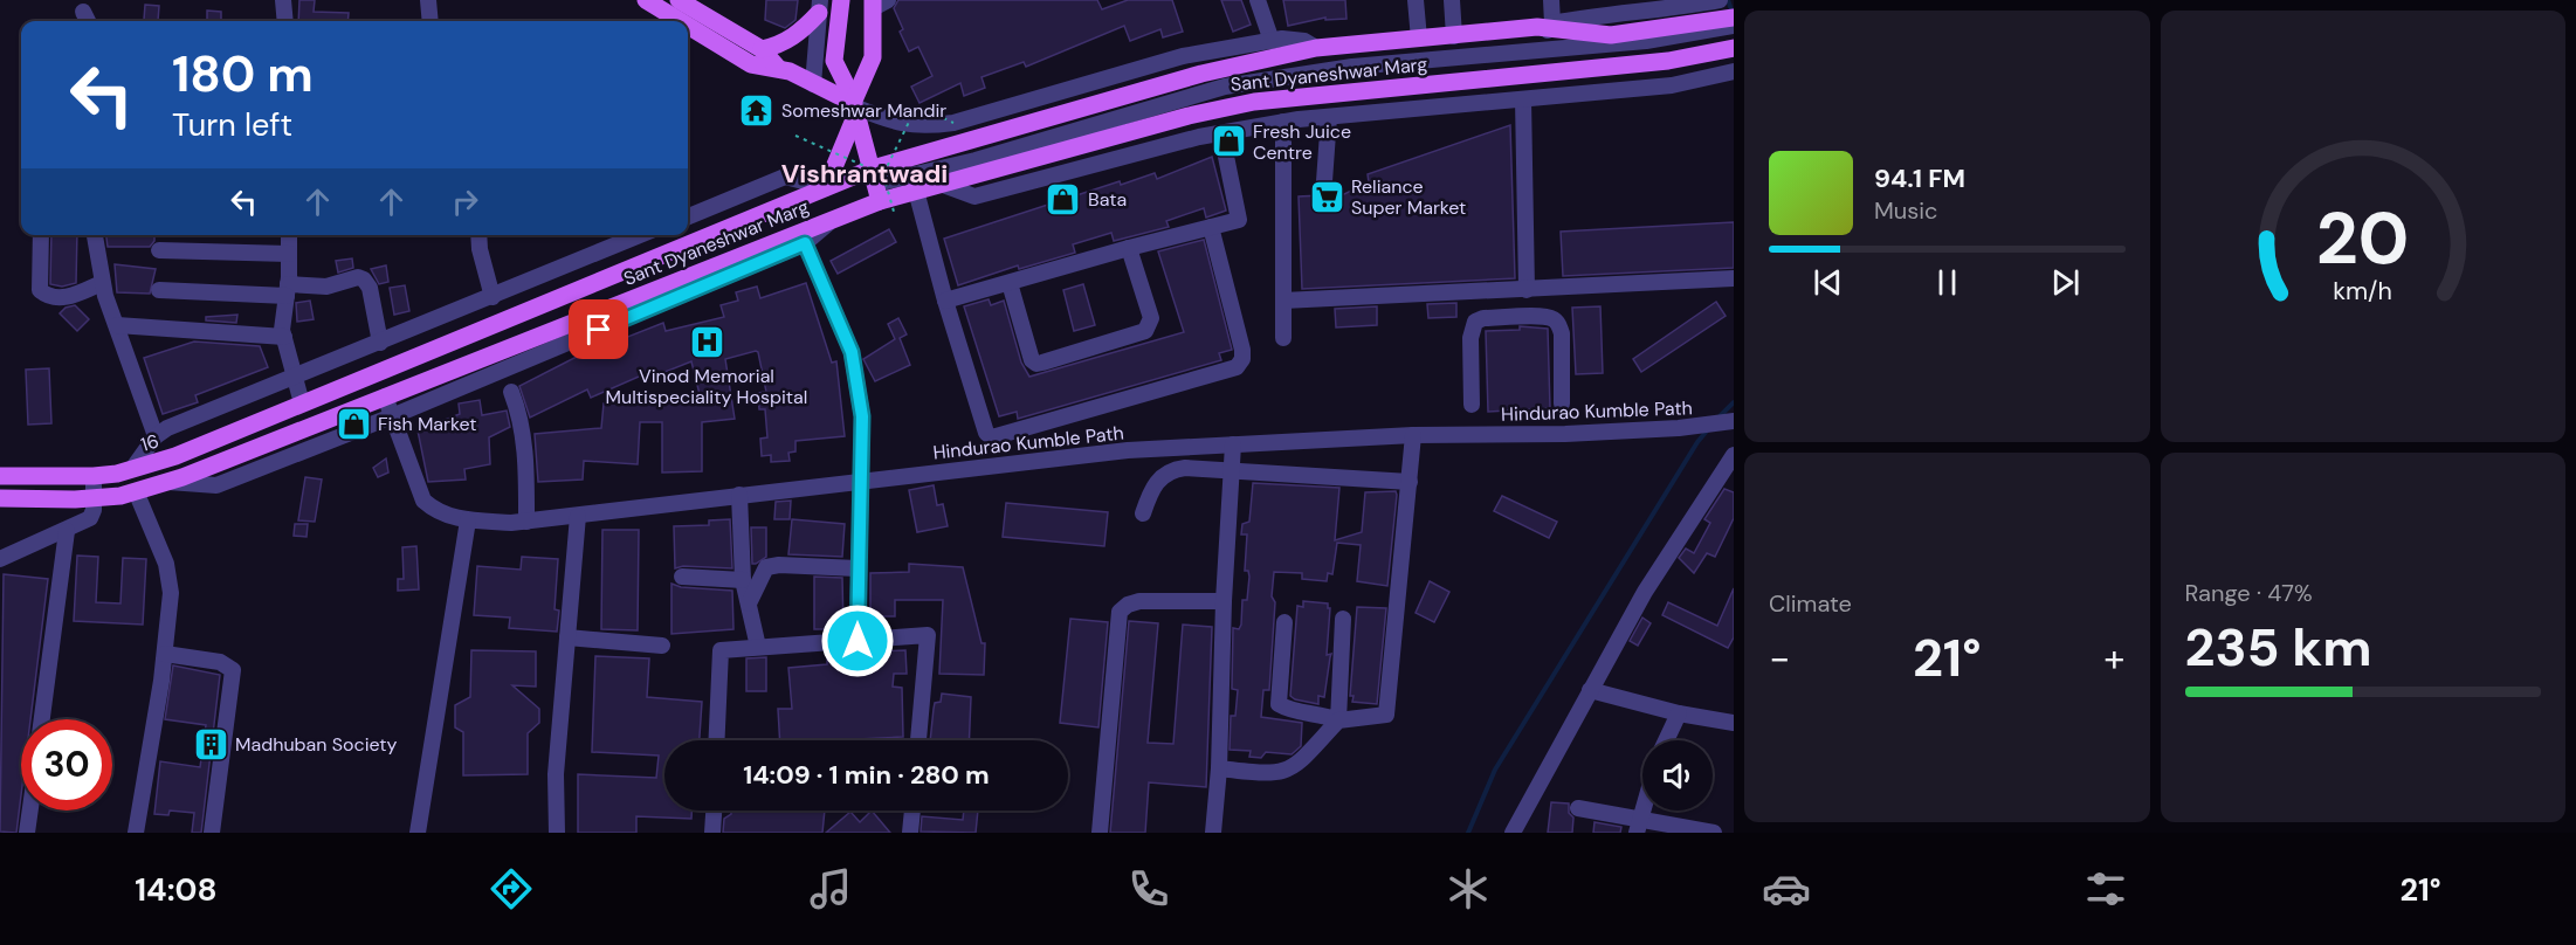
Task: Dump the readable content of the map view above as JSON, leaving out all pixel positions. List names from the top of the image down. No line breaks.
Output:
{"streets":{"main road":["Sant Dyaneshwar Marg","16"],"street":["Hindurao Kumble Path"]},"crossings":[["Sant Dyaneshwar Marg","Hindurao Kumble Path"],["Sant Dyaneshwar Marg","16"]],"districts":["Vishrantwadi"],"places":{"temple":["Someshwar Mandir"],"shop":["Fresh Juice Centre","Bata","Fish Market"],"supermarket":["Reliance Super Market"],"hospital":["Vinod Memorial Multispeciality Hospital"],"building":["Madhuban Society"]},"page":{"turn":["180 m","Turn left"],"song":["94.1 FM","Music"],"tile":["Climate",["Range · 47%","235 km"]],"heat":["−","21°","+"],"limit":"30","trip":"14:09 · 1 min · 280 m","tabs":["14:08","21°"],"gauge":["20","km/h"]}}
